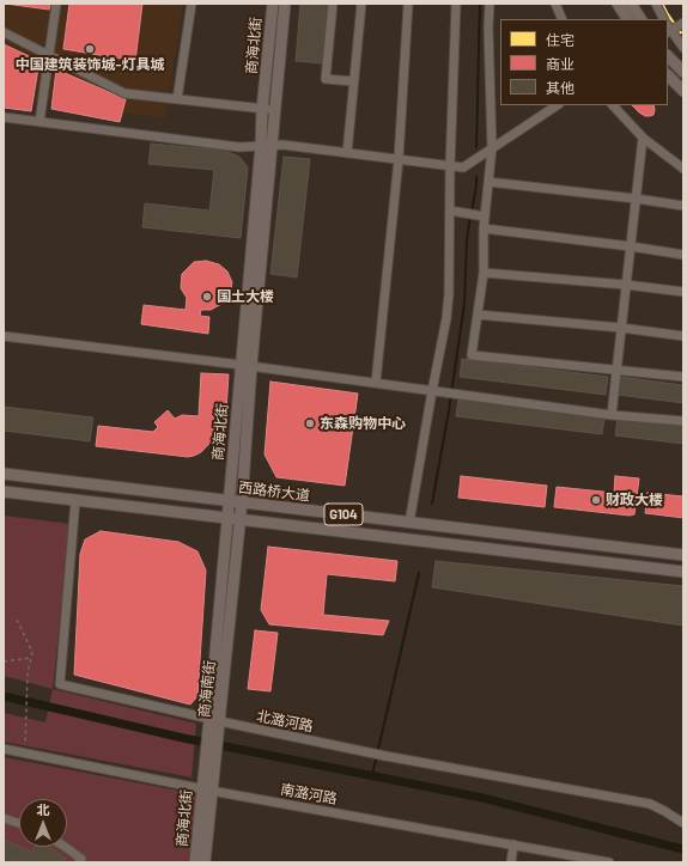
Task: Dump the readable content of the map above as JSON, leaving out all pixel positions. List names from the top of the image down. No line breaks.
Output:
{"streets":{"main road":["商海北街","西路桥大道","G104","商海南街"],"street":["北潞河路","南潞河路"]},"crossings":[["商海北街","西路桥大道"],["商海北街","G104"],["商海北街","商海南街"],["商海北街","北潞河路"],["商海北街","南潞河路"],["G104","商海南街"],["G104","北潞河路"],["商海南街","北潞河路"],["商海南街","南潞河路"]],"places":["中国建筑装饰城-灯具城","国土大楼","东森购物中心","财政大楼"],"legend":["住宅","商业","其他"],"north":"top"}
